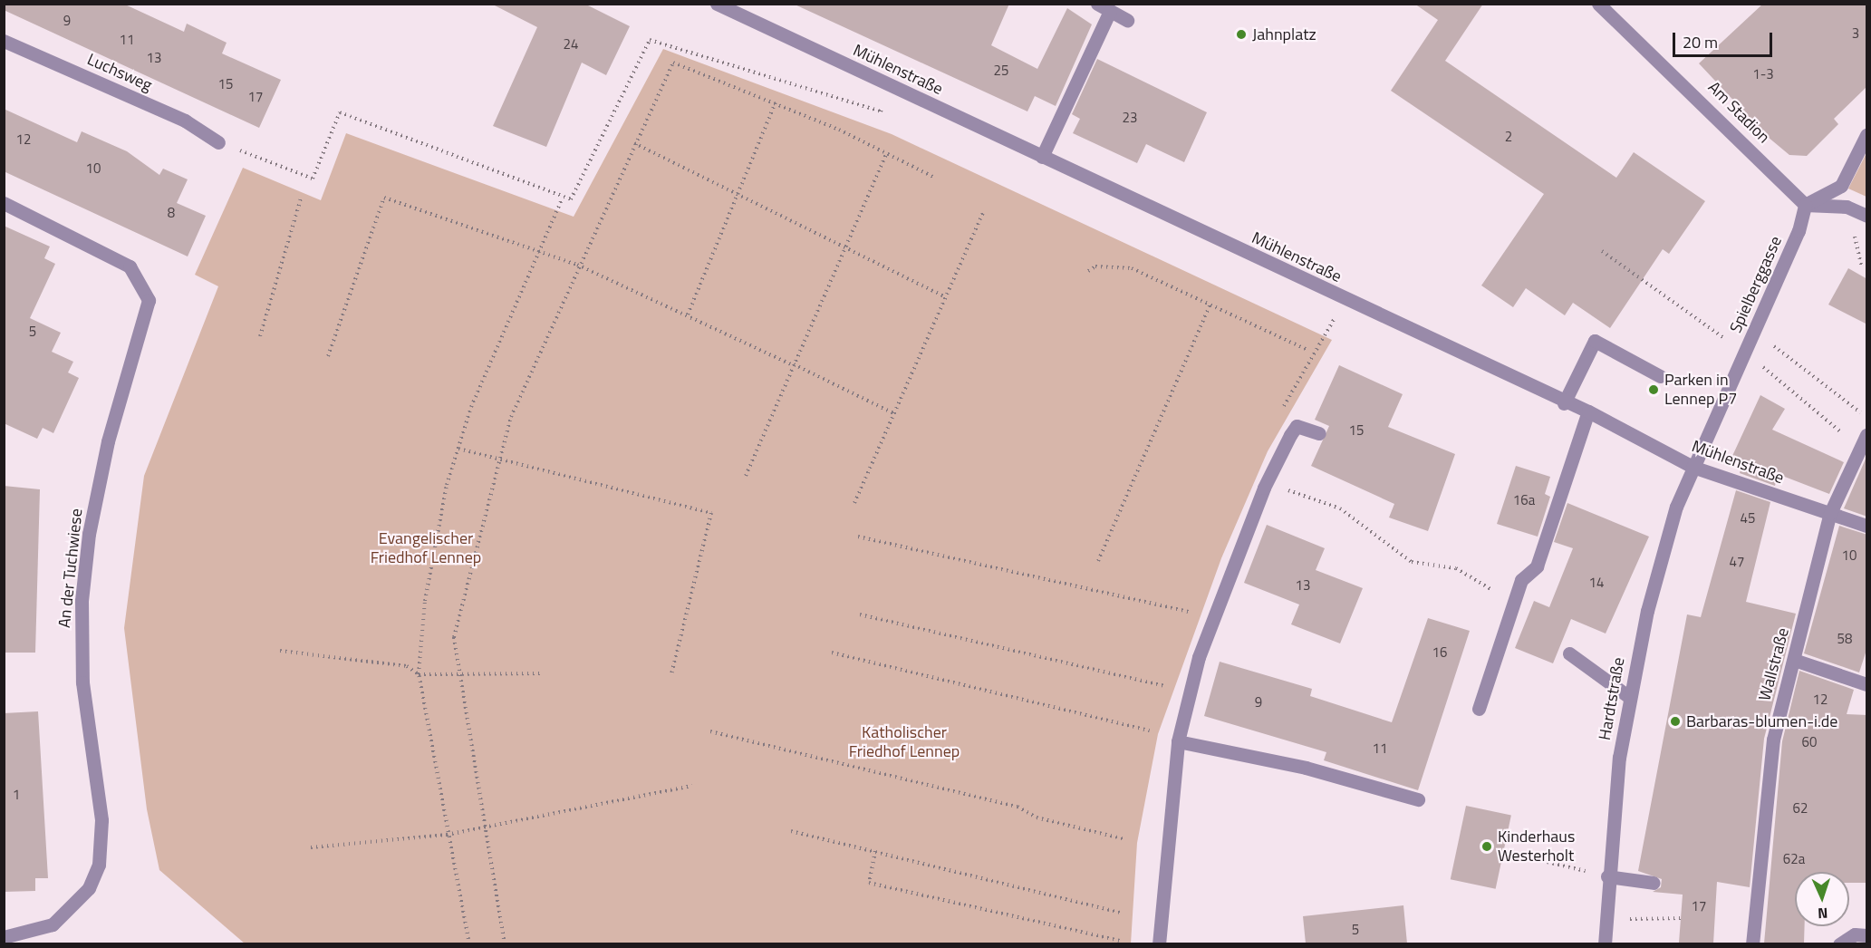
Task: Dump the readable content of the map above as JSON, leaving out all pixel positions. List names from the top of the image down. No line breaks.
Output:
{"streets":{"street":["Mühlenstraße","Luchsweg","Am Stadion","Spielberggasse","An der Tuchwiese","Wallstraße","Hardtstraße"]},"crossings":[["Mühlenstraße","Spielberggasse"],["Mühlenstraße","Wallstraße"],["Mühlenstraße","Hardtstraße"],["Am Stadion","Spielberggasse"],["Spielberggasse","Hardtstraße"]],"parks":["Evangelischer Friedhof Lennep","Katholischer Friedhof Lennep"],"places":["Jahnplatz","Parken in Lennep P7","Barbaras-blumen-i.de","Kinderhaus Westerholt"],"house_numbers":["9","3","11","24","13","25","1-3","15","17","23","2","12","10","8","5","15","16a","45","10","47","14","13","58","16","12","9","60","11","1","62","62a","17","5"],"scale_bar":"20 m","north":"bottom"}
